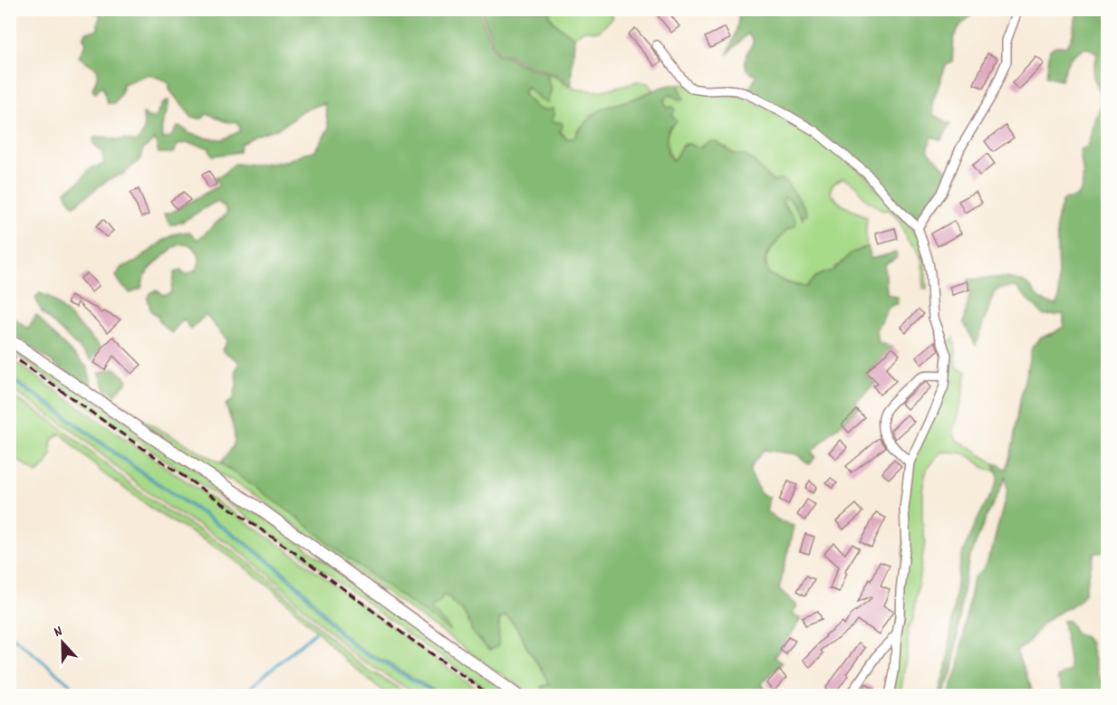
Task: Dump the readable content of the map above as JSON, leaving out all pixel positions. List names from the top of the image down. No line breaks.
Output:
{"north":"top"}
